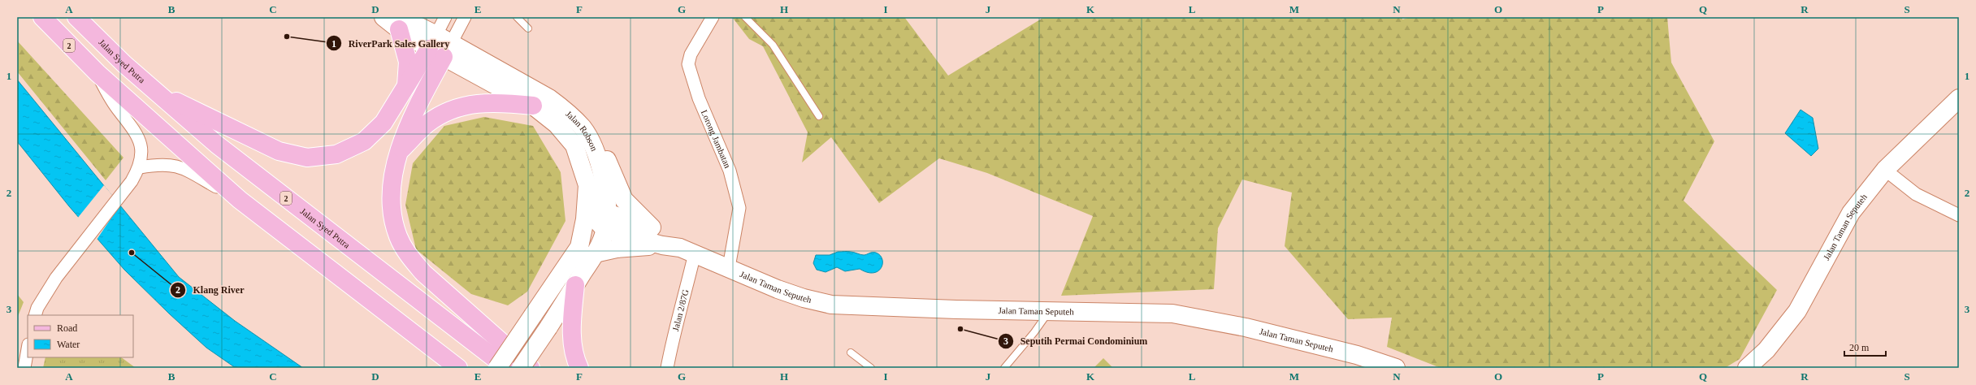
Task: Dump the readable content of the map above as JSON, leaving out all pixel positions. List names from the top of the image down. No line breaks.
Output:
{"streets":{"main road":["2","Jalan Syed Putra"],"street":["Jalan Robson","Lorong Jambatan","Jalan Taman Seputeh","Jalan 2/87G"]},"crossings":[["Jalan Robson","Jalan Taman Seputeh"],["Lorong Jambatan","Jalan Taman Seputeh"],["Jalan Taman Seputeh","Jalan 2/87G"]],"places":["RiverPark Sales Gallery","Klang River","Seputih Permai Condominium"],"legend":["Road","Water"],"scale_bar":"20 m","grid":{"columns":["A","B","C","D","E","F","G","H","I","J","K","L","M","N","O","P","Q","R","S"],"rows":["1","2","3"]}}
